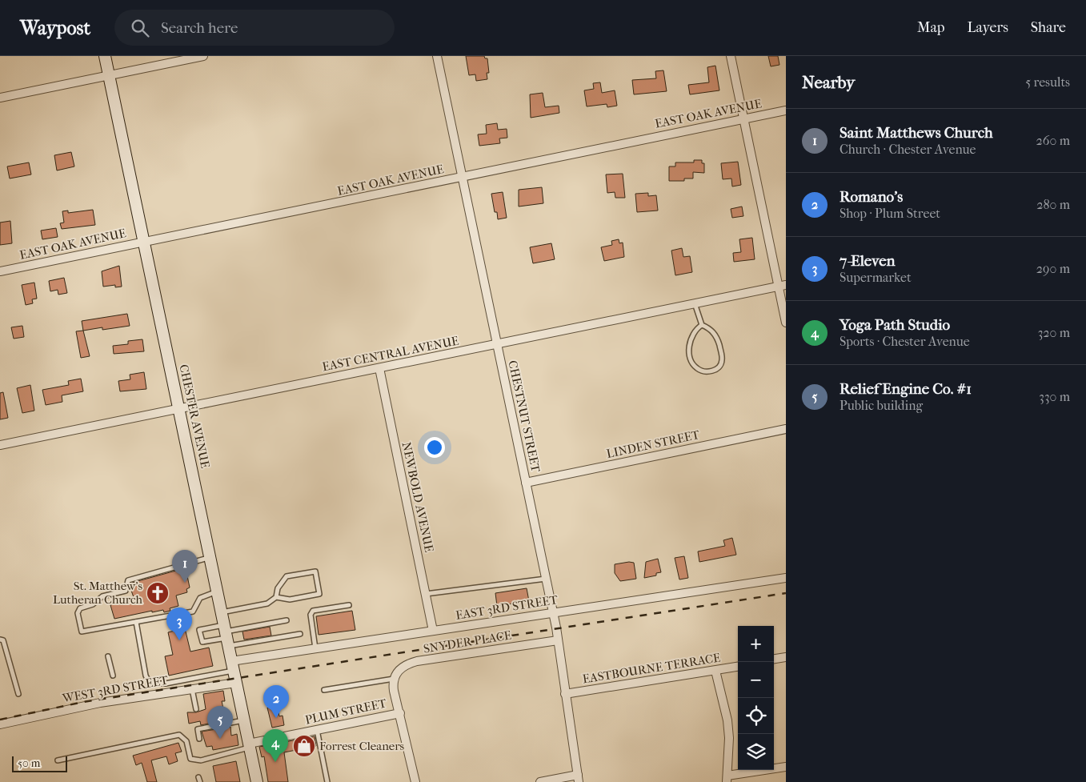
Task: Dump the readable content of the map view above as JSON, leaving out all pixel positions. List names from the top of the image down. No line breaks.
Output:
{"streets":{"main road":["CHESTER AVENUE"],"street":["EAST OAK AVENUE","EAST CENTRAL AVENUE","CHESTNUT STREET","LINDEN STREET","NEWBOLD AVENUE","EAST 3RD STREET","SNYDER PLACE","EASTBOURNE TERRACE","WEST 3RD STREET","PLUM STREET"]},"crossings":[["EAST OAK AVENUE","CHESTER AVENUE"],["EAST OAK AVENUE","CHESTNUT STREET"],["EAST CENTRAL AVENUE","CHESTER AVENUE"],["EAST CENTRAL AVENUE","CHESTNUT STREET"],["EAST CENTRAL AVENUE","NEWBOLD AVENUE"],["CHESTER AVENUE","EAST 3RD STREET"],["CHESTER AVENUE","WEST 3RD STREET"],["CHESTER AVENUE","PLUM STREET"],["CHESTNUT STREET","LINDEN STREET"],["CHESTNUT STREET","EAST 3RD STREET"],["CHESTNUT STREET","SNYDER PLACE"],["CHESTNUT STREET","EASTBOURNE TERRACE"],["NEWBOLD AVENUE","EAST 3RD STREET"]],"places":{"church":["St. Matthew's Lutheran Church"],"shop":["Forrest Cleaners"]},"scale_bar":"50 m","page":{"header":"Waypost","search":"Search here","nav":["Map","Layers","Share"],"heading":["Nearby","5 results"],"list":[{"mark":"1","name":"Saint Matthews Church","note":"Church · Chester Avenue","value":"260 m"},{"mark":"2","name":"Romano's","note":"Shop · Plum Street","value":"280 m"},{"mark":"3","name":"7-Eleven","note":"Supermarket","value":"290 m"},{"mark":"4","name":"Yoga Path Studio","note":"Sports · Chester Avenue","value":"320 m"},{"mark":"5","name":"Relief Engine Co. #1","note":"Public building","value":"330 m"}],"pins":["1","3","2","5","4"],"map_buttons":["+","−"],"scale":"50 m"}}
